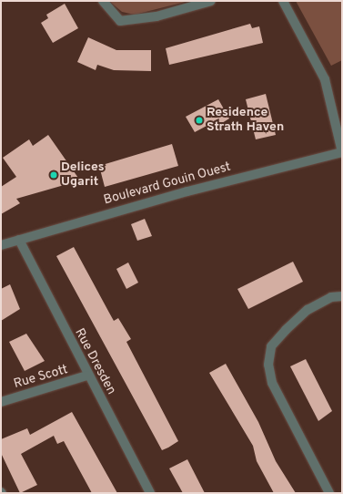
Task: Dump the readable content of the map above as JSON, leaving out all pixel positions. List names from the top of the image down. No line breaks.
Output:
{"streets":{"street":["Boulevard Gouin Ouest","Rue Dresden","Rue Scott"]},"crossings":[["Boulevard Gouin Ouest","Rue Dresden"],["Rue Dresden","Rue Scott"]],"places":["Residence Strath Haven","Delices Ugarit"]}
